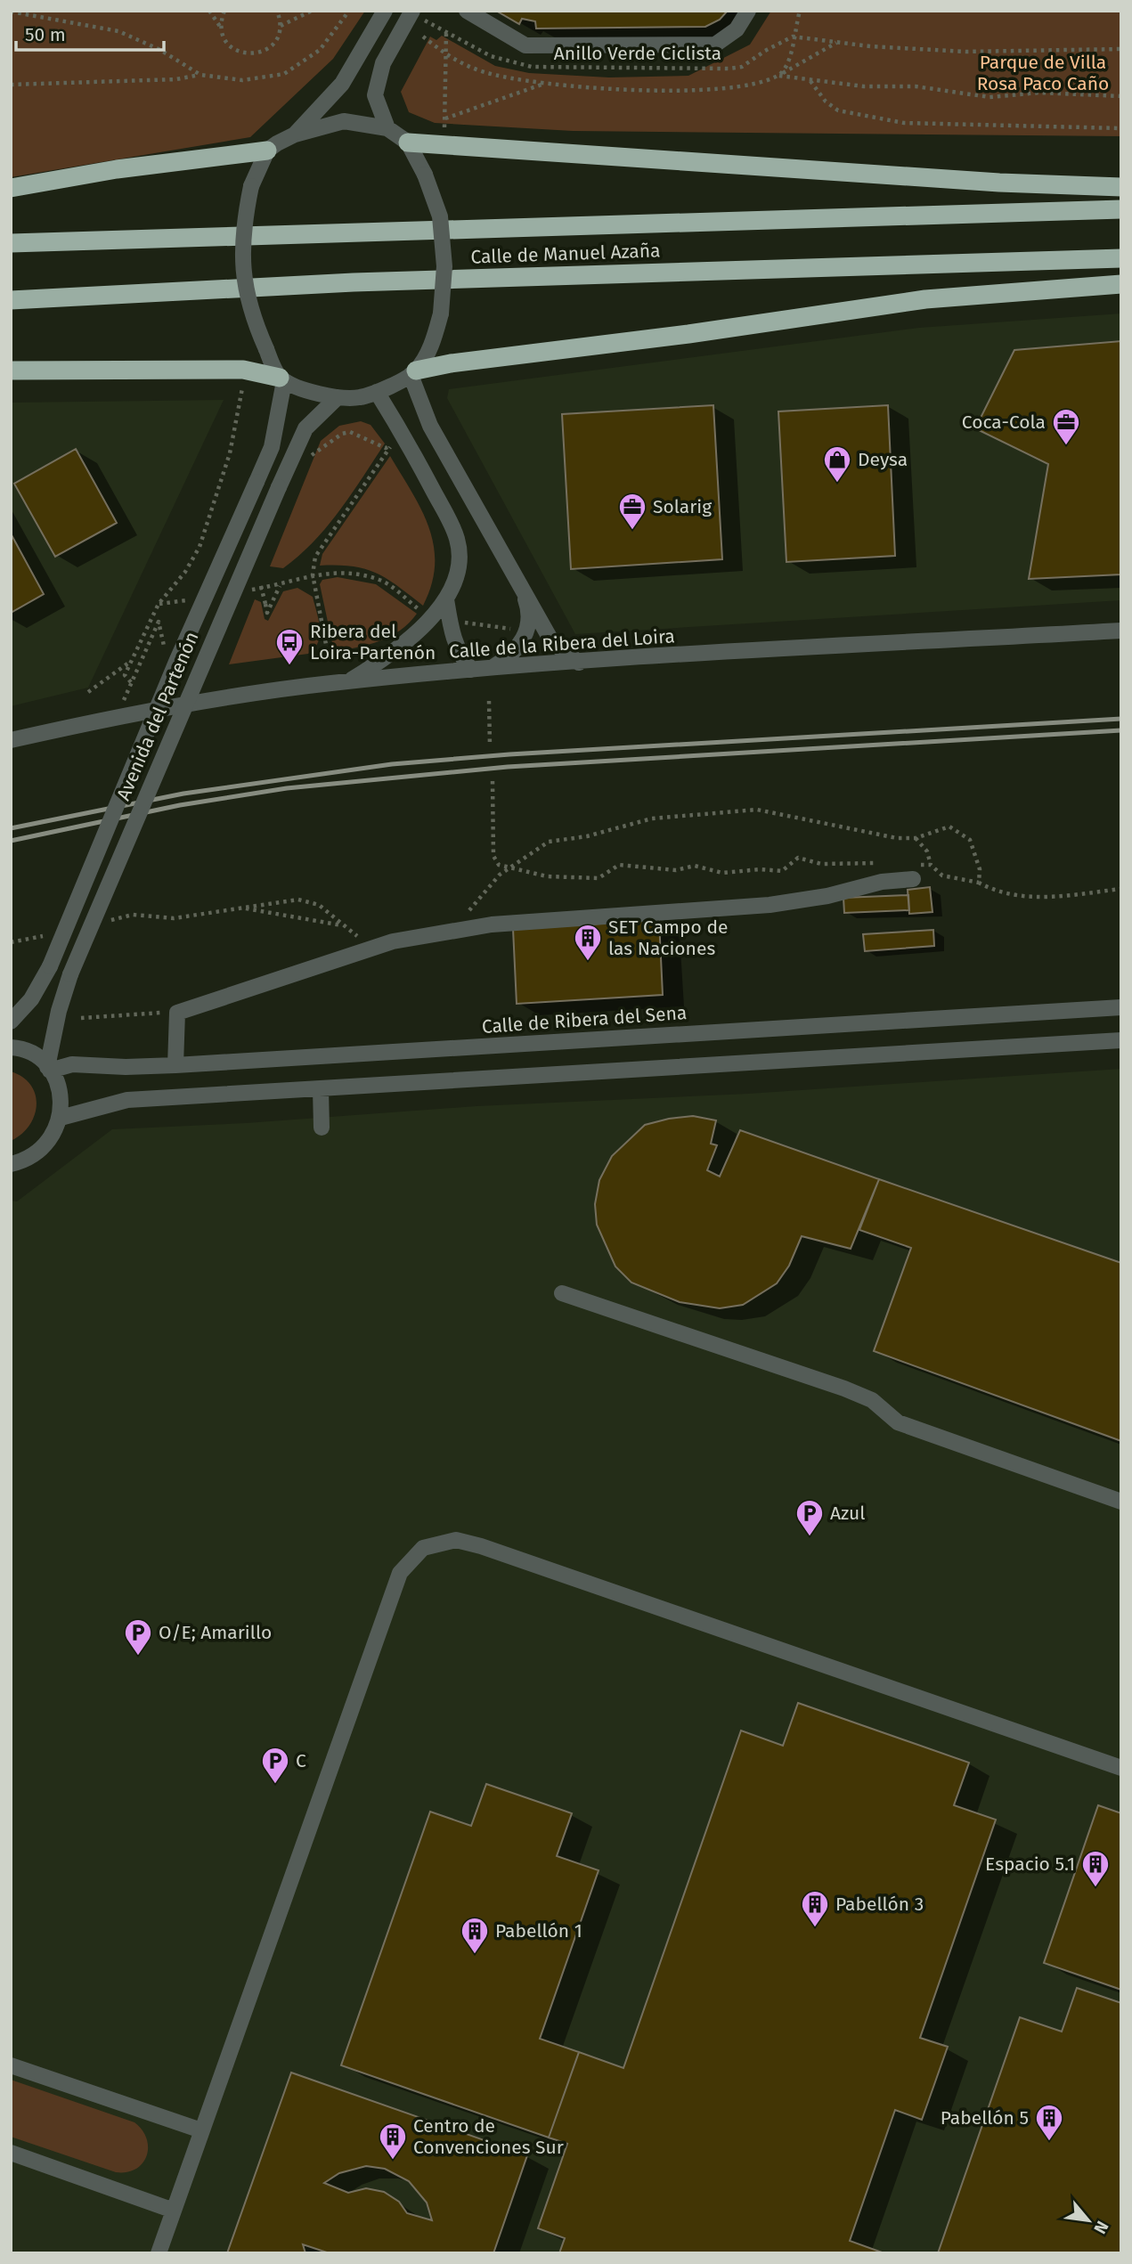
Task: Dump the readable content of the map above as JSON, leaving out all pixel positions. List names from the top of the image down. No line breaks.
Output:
{"streets":{"highway":["Calle de Manuel Azaña"],"street":["Calle de la Ribera del Loira","Avenida del Partenón","Calle de Ribera del Sena"],"path":["Anillo Verde Ciclista"]},"crossings":[["Avenida del Partenón","Calle de Ribera del Sena"]],"parks":["Parque de Villa Rosa Paco Caño"],"places":{"office":["Coca-Cola","Solarig"],"shop":["Deysa"],"bus stop":["Ribera del Loira-Partenón"],"building":["SET Campo de las Naciones","Espacio 5.1","Pabellón 3","Pabellón 1","Pabellón 5","Centro de Convenciones Sur"],"parking":["Azul","O/E; Amarillo","C"]},"scale_bar":"50 m","north":"bottom right"}
